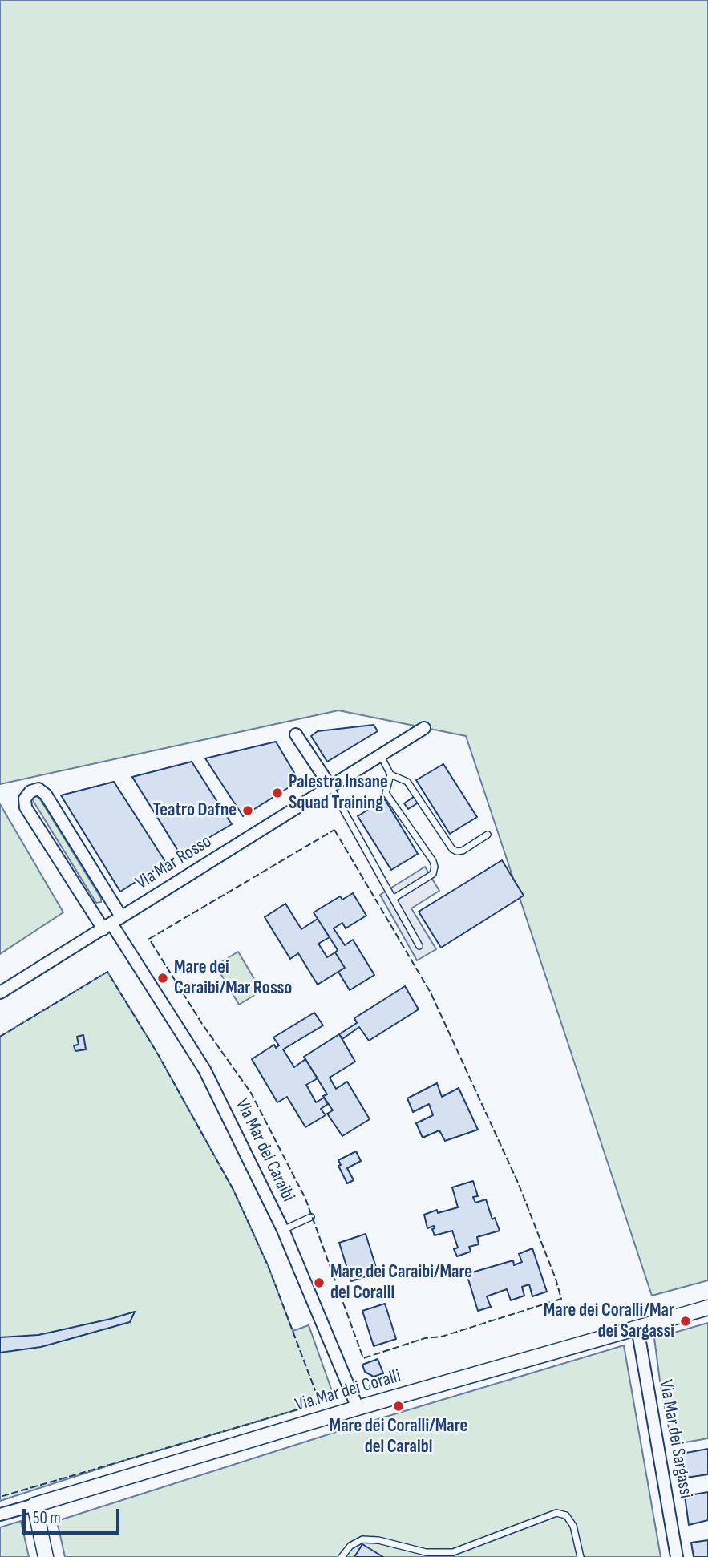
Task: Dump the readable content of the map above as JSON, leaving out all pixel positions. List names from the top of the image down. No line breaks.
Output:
{"streets":{"street":["Via Mar Rosso","Via Mar dei Caraibi","Via Mar dei Coralli","Via Mar dei Sargassi"]},"crossings":[["Via Mar Rosso","Via Mar dei Caraibi"],["Via Mar dei Caraibi","Via Mar dei Coralli"],["Via Mar dei Coralli","Via Mar dei Sargassi"]],"places":["Palestra Insane Squad Training","Teatro Dafne","Mare dei Caraibi/Mar Rosso","Mare dei Caraibi/Mare dei Coralli","Mare dei Coralli/Mar dei Sargassi","Mare dei Coralli/Mare dei Caraibi"],"scale_bar":"50 m"}
